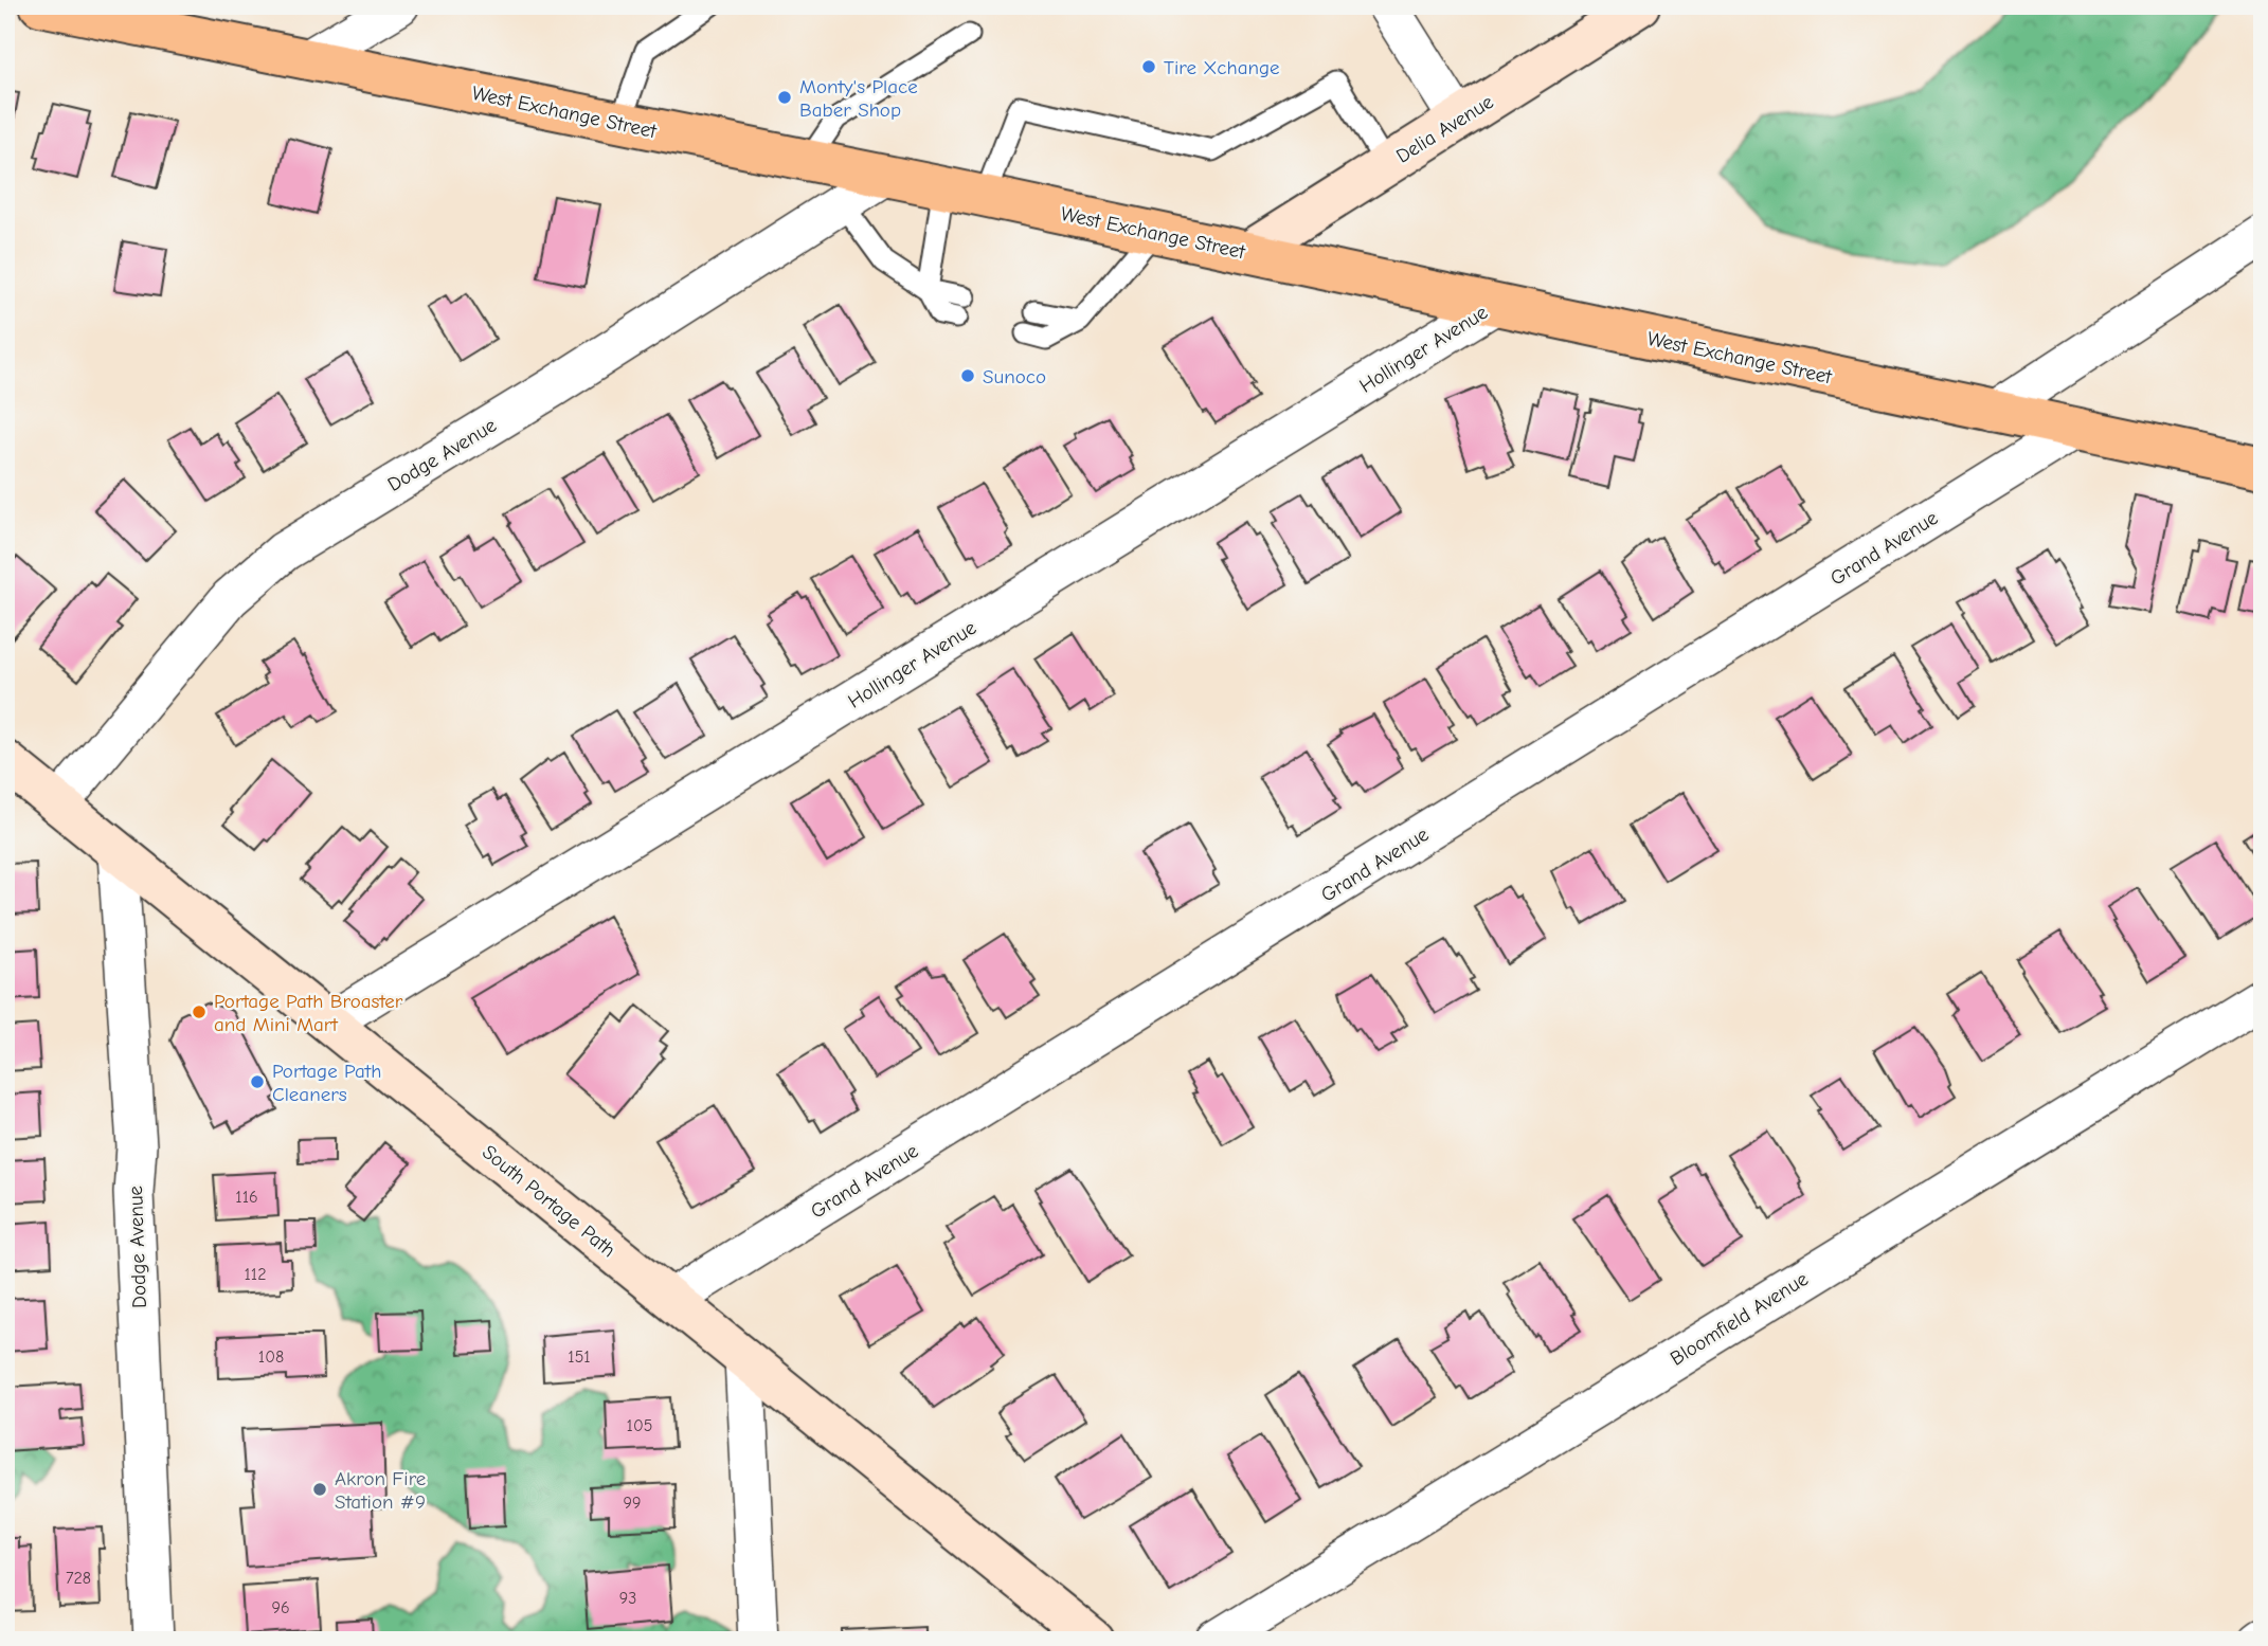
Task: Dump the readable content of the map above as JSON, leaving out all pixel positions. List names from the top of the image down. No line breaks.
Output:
{"streets":{"main road":["West Exchange Street","Delia Avenue","South Portage Path"],"street":["Hollinger Avenue","Dodge Avenue","Grand Avenue","Bloomfield Avenue"]},"crossings":[["West Exchange Street","Delia Avenue"],["West Exchange Street","Hollinger Avenue"],["West Exchange Street","Dodge Avenue"],["West Exchange Street","Grand Avenue"],["Hollinger Avenue","South Portage Path"],["Dodge Avenue","South Portage Path"],["Grand Avenue","South Portage Path"]],"places":["Tire Xchange","Monty's Place Baber Shop","Sunoco","Portage Path Broaster and Mini Mart","Portage Path Cleaners","Akron Fire Station #9"],"house_numbers":["116","112","108","151","105","99","728","93","96"]}
